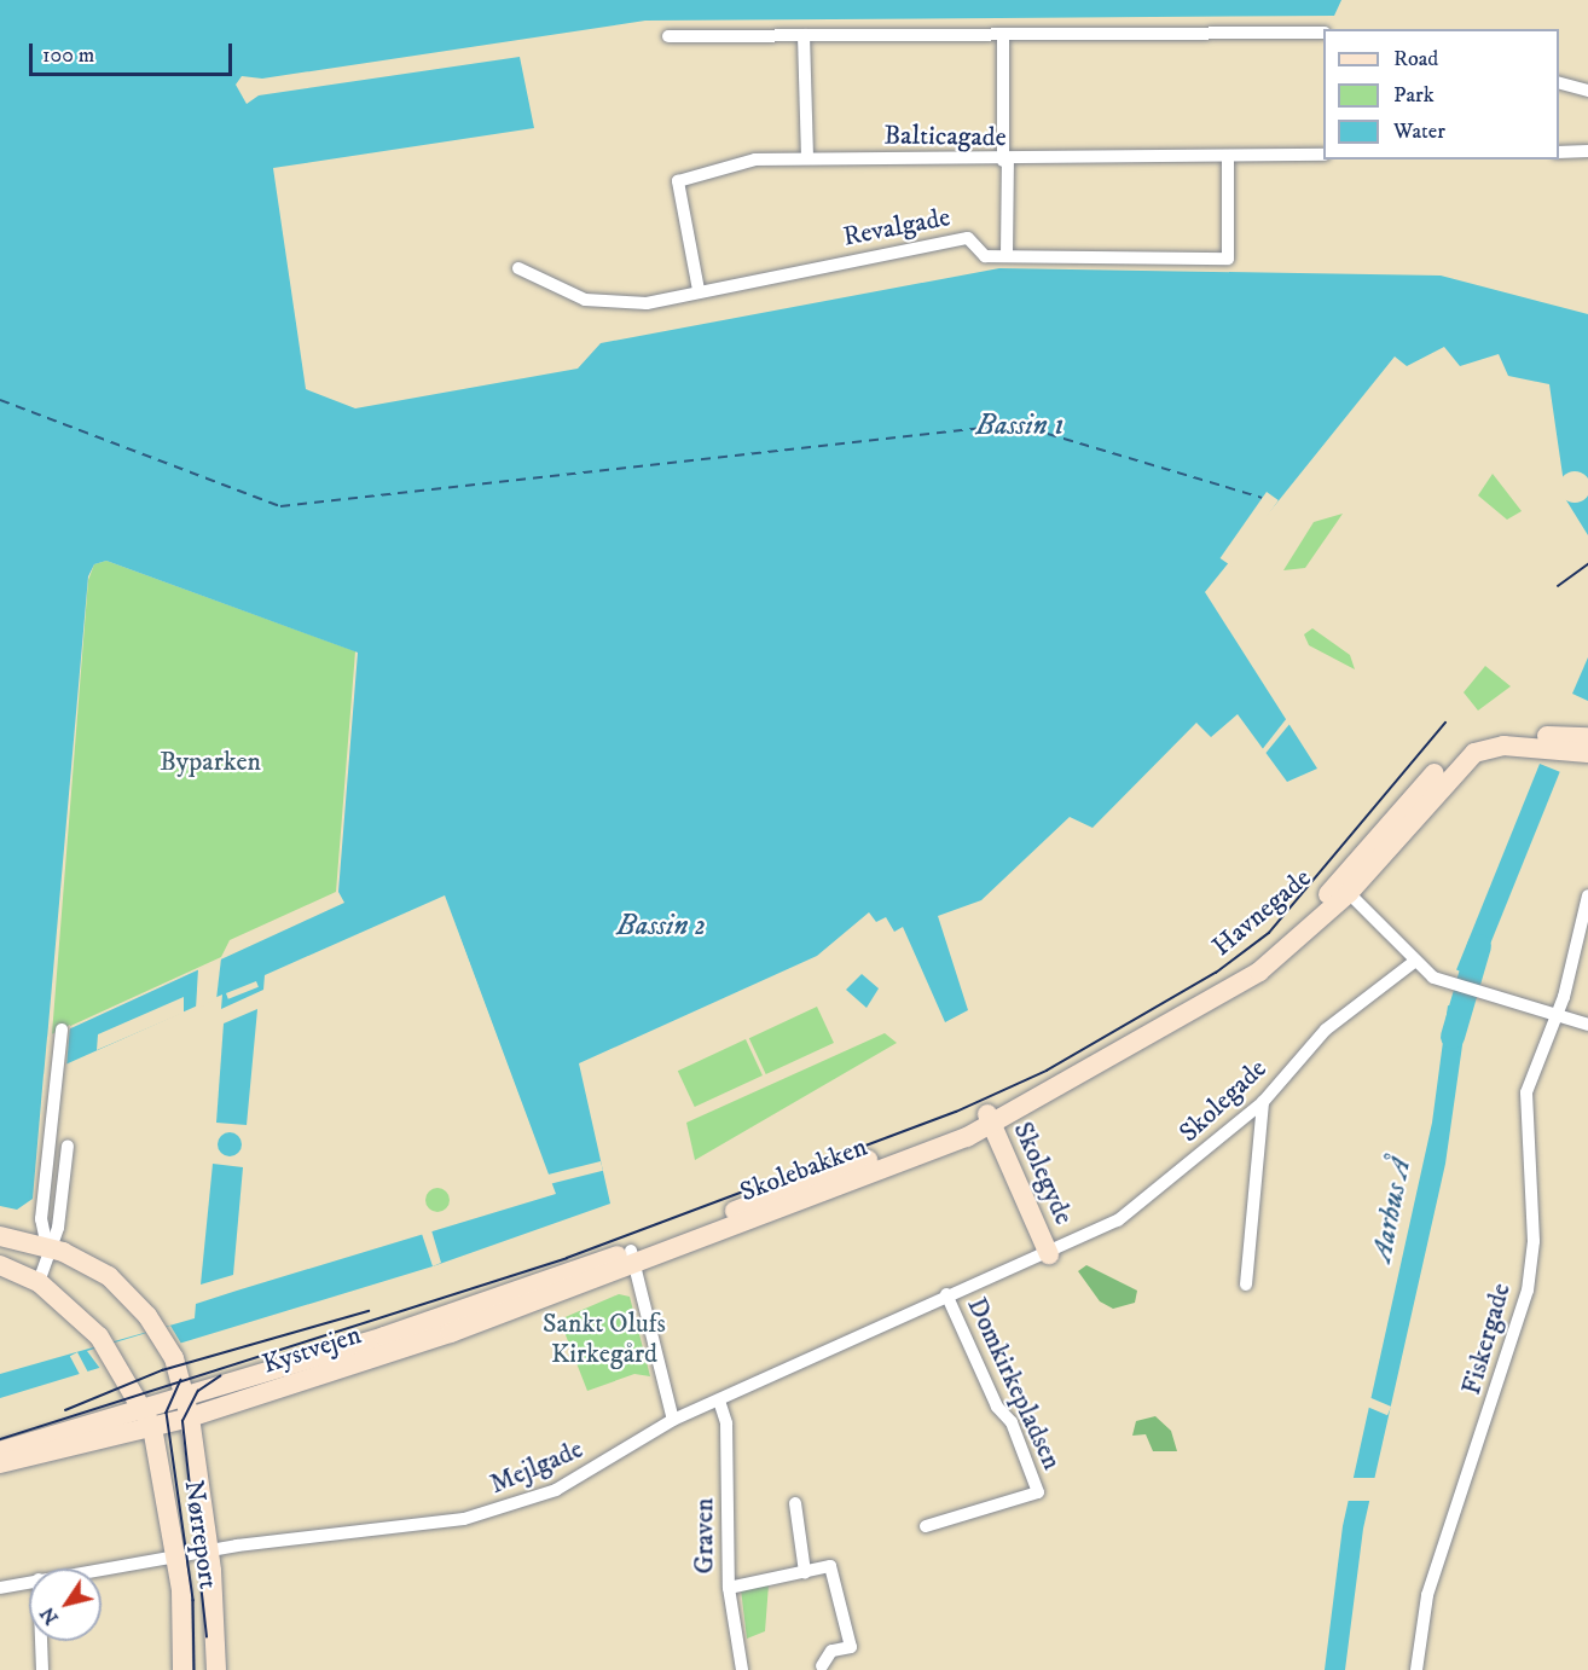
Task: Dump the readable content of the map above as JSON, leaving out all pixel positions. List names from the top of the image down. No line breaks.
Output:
{"streets":{"street":["Balticagade","Revalgade","Havnegade","Skolegade","Skolebakken","Skolegyde","Fiskergade","Kystvejen","Domkirkepladsen","Mejlgade","Nørreport","Graven"]},"crossings":[["Balticagade","Revalgade"],["Havnegade","Skolebakken"],["Havnegade","Skolegyde"],["Skolegade","Skolegyde"],["Skolegade","Mejlgade"],["Skolebakken","Skolegyde"],["Skolebakken","Kystvejen"],["Skolegyde","Mejlgade"],["Kystvejen","Nørreport"],["Domkirkepladsen","Mejlgade"],["Mejlgade","Nørreport"],["Mejlgade","Graven"]],"water":["Bassin 1","Bassin 2","Aarhus Å"],"parks":["Byparken","Sankt Olufs Kirkegård"],"legend":["Road","Park","Water"],"scale_bar":"100 m","north":"bottom left"}
